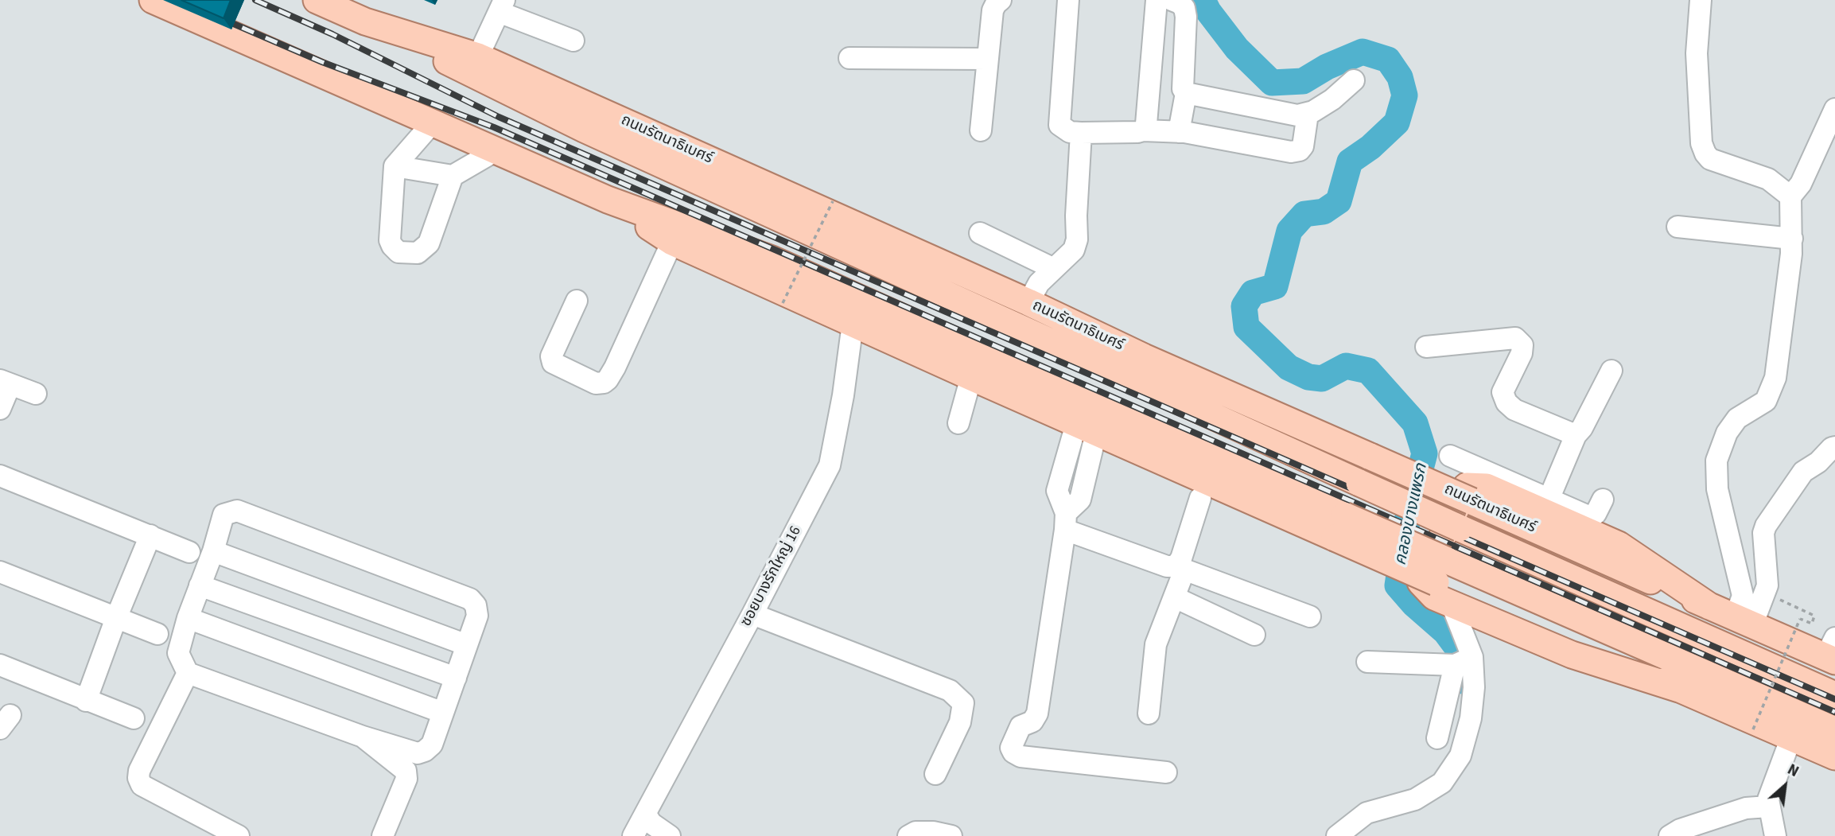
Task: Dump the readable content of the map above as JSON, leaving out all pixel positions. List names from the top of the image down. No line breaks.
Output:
{"streets":{"main road":["ถนนรัตนาธิเบศร์"],"street":["ซอยบางรักใหญ่ 16"]},"water":["คลองบางแพรก"],"north":"top right"}
